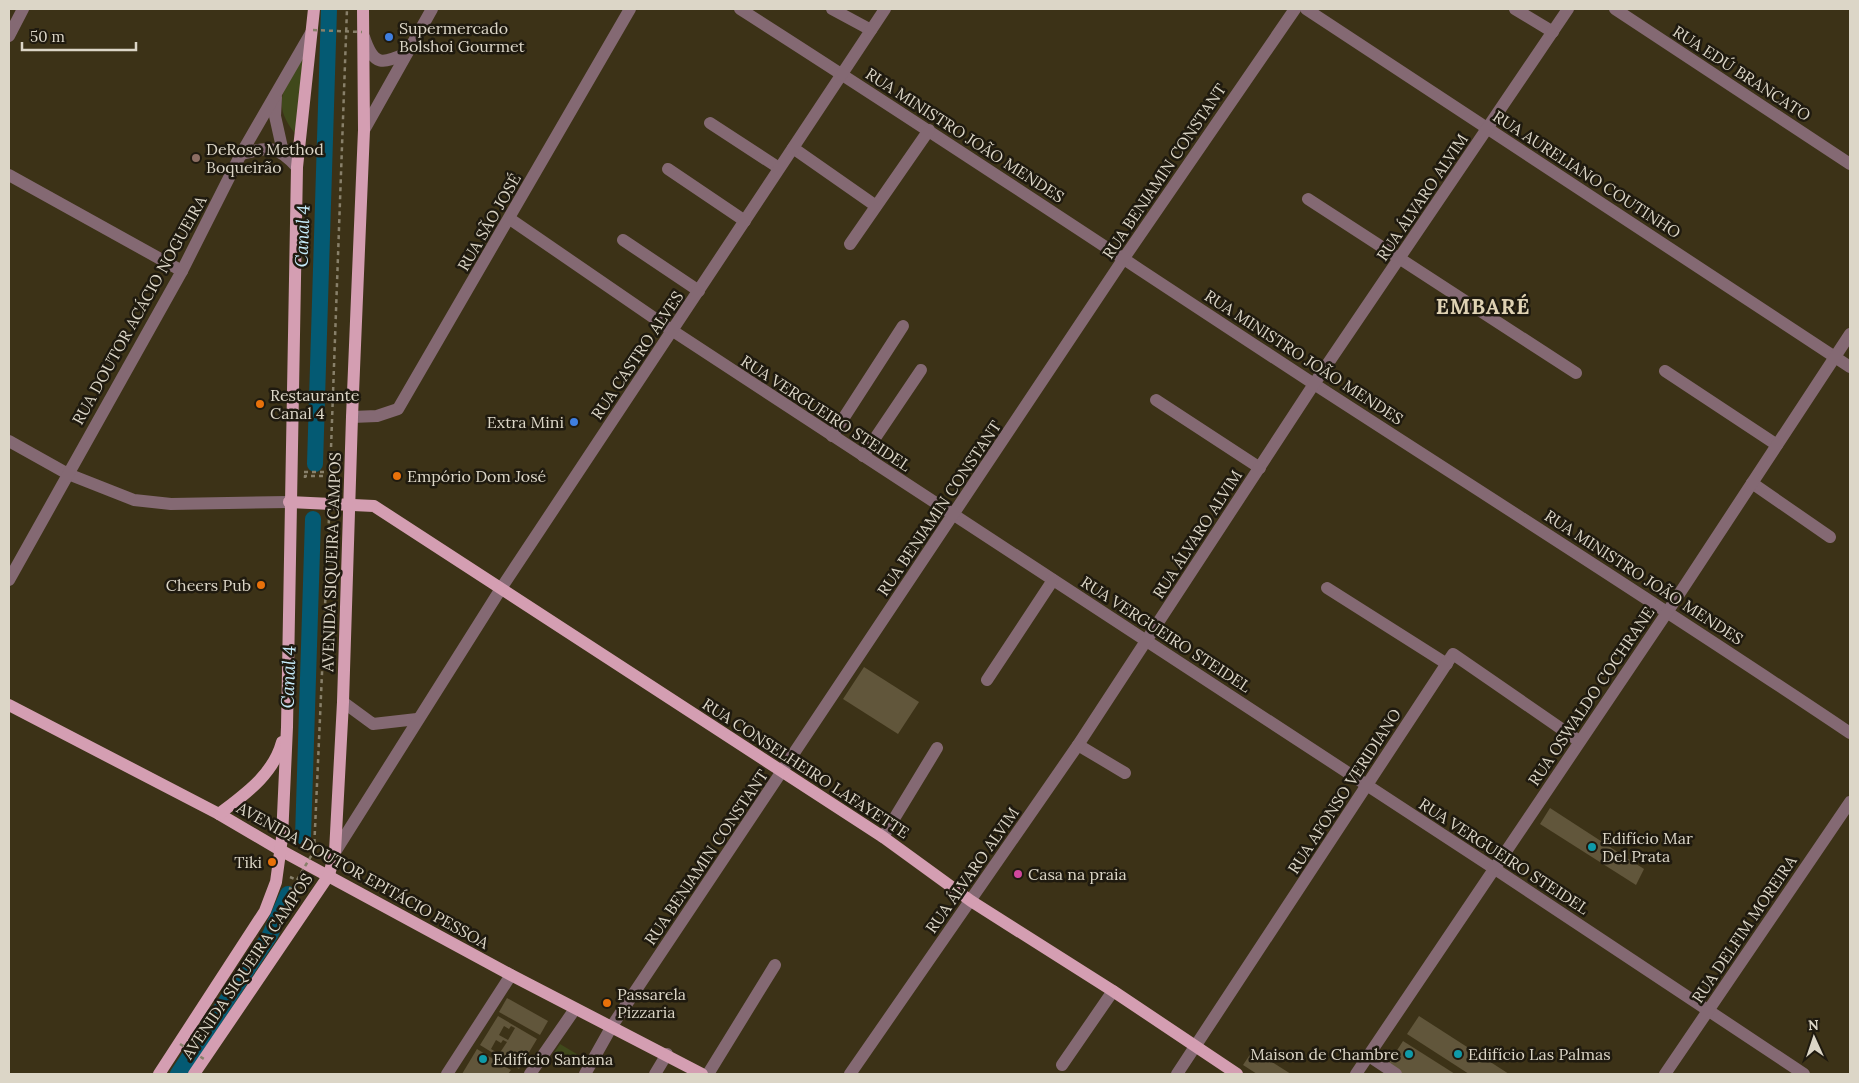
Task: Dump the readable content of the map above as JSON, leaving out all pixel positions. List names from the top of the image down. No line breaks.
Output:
{"streets":{"main road":["AVENIDA SIQUEIRA CAMPOS","RUA CONSELHEIRO LAFAYETTE","AVENIDA DOUTOR EPITÁCIO PESSOA"],"street":["RUA EDÚ BRANCATO","RUA MINISTRO JOÃO MENDES","RUA BENJAMIN CONSTANT","RUA AURELIANO COUTINHO","RUA ÁLVARO ALVIM","RUA SÃO JOSÉ","RUA DOUTOR ACÁCIO NOGUEIRA","RUA CASTRO ALVES","RUA VERGUEIRO STEIDEL","RUA OSWALDO COCHRANE","RUA AFONSO VERIDIANO","RUA DELFIM MOREIRA"]},"crossings":[["RUA MINISTRO JOÃO MENDES","RUA BENJAMIN CONSTANT"],["RUA MINISTRO JOÃO MENDES","RUA ÁLVARO ALVIM"],["RUA MINISTRO JOÃO MENDES","RUA CASTRO ALVES"],["RUA MINISTRO JOÃO MENDES","RUA OSWALDO COCHRANE"],["RUA BENJAMIN CONSTANT","RUA VERGUEIRO STEIDEL"],["RUA BENJAMIN CONSTANT","RUA CONSELHEIRO LAFAYETTE"],["RUA BENJAMIN CONSTANT","AVENIDA DOUTOR EPITÁCIO PESSOA"],["RUA AURELIANO COUTINHO","RUA ÁLVARO ALVIM"],["RUA AURELIANO COUTINHO","RUA OSWALDO COCHRANE"],["RUA ÁLVARO ALVIM","RUA VERGUEIRO STEIDEL"],["RUA ÁLVARO ALVIM","RUA CONSELHEIRO LAFAYETTE"],["RUA SÃO JOSÉ","RUA VERGUEIRO STEIDEL"],["RUA SÃO JOSÉ","AVENIDA SIQUEIRA CAMPOS"],["RUA DOUTOR ACÁCIO NOGUEIRA","AVENIDA SIQUEIRA CAMPOS"],["RUA CASTRO ALVES","RUA VERGUEIRO STEIDEL"],["RUA CASTRO ALVES","AVENIDA SIQUEIRA CAMPOS"],["RUA CASTRO ALVES","RUA CONSELHEIRO LAFAYETTE"],["RUA VERGUEIRO STEIDEL","RUA OSWALDO COCHRANE"],["RUA VERGUEIRO STEIDEL","RUA AFONSO VERIDIANO"],["RUA VERGUEIRO STEIDEL","RUA DELFIM MOREIRA"],["AVENIDA SIQUEIRA CAMPOS","RUA CONSELHEIRO LAFAYETTE"],["AVENIDA SIQUEIRA CAMPOS","AVENIDA DOUTOR EPITÁCIO PESSOA"],["RUA CONSELHEIRO LAFAYETTE","RUA AFONSO VERIDIANO"]],"districts":["EMBARÉ"],"water":["Canal 4"],"places":["Supermercado Bolshoi Gourmet","DeRose Method Boqueirão","Restaurante Canal 4","Extra Mini","Empório Dom José","Cheers Pub","Edifício Mar Del Prata","Tiki","Casa na praia","Passarela Pizzaria","Maison de Chambre","Edifício Las Palmas","Edifício Santana"],"scale_bar":"50 m","north":"top"}
